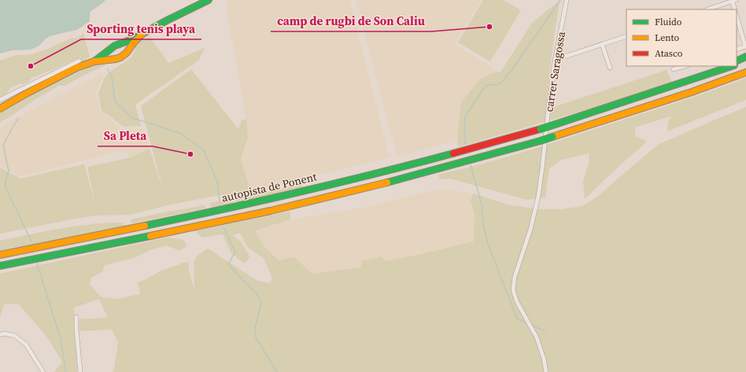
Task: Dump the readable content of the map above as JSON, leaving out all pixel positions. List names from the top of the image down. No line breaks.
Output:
{"streets":{"main road":["autopista de Ponent"],"street":["carrer Saragossa"]},"crossings":[["carrer Saragossa","autopista de Ponent"]],"places":["camp de rugbi de Son Caliu","Sporting tenis playa","Sa Pleta"],"legend":["Fluido","Lento","Atasco"]}
